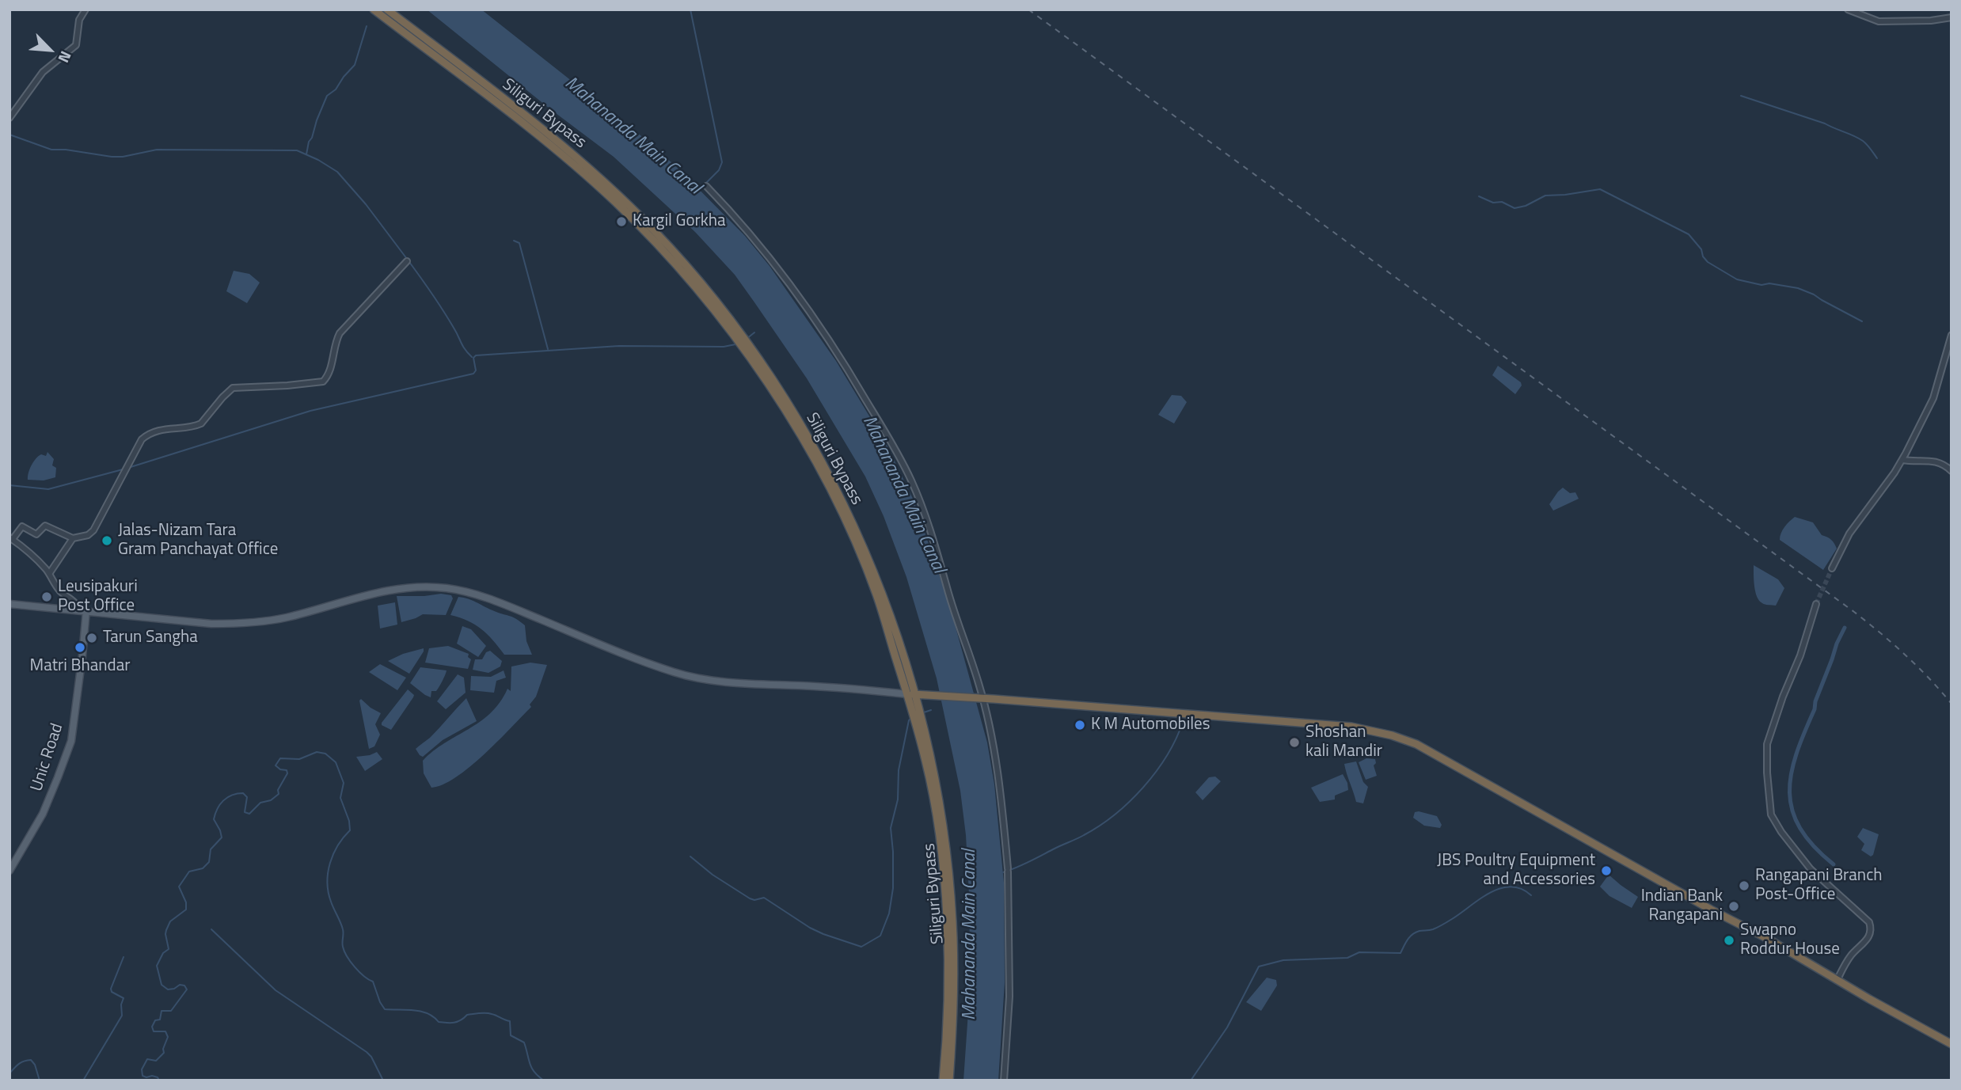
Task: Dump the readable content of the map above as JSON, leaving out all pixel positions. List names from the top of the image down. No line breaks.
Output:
{"streets":{"highway":["Siliguri Bypass"],"main road":["Unic Road"]},"water":["Mahananda Main Canal"],"places":["Kargil Gorkha","Jalas-Nizam Tara Gram Panchayat Office","Leusipakuri Post Office","Tarun Sangha","Matri Bhandar","K M Automobiles","Shoshan kali Mandir","JBS Poultry Equipment and Accessories","Rangapani Branch Post-Office","Indian Bank Rangapani","Swapno Roddur House"],"north":"bottom right"}
